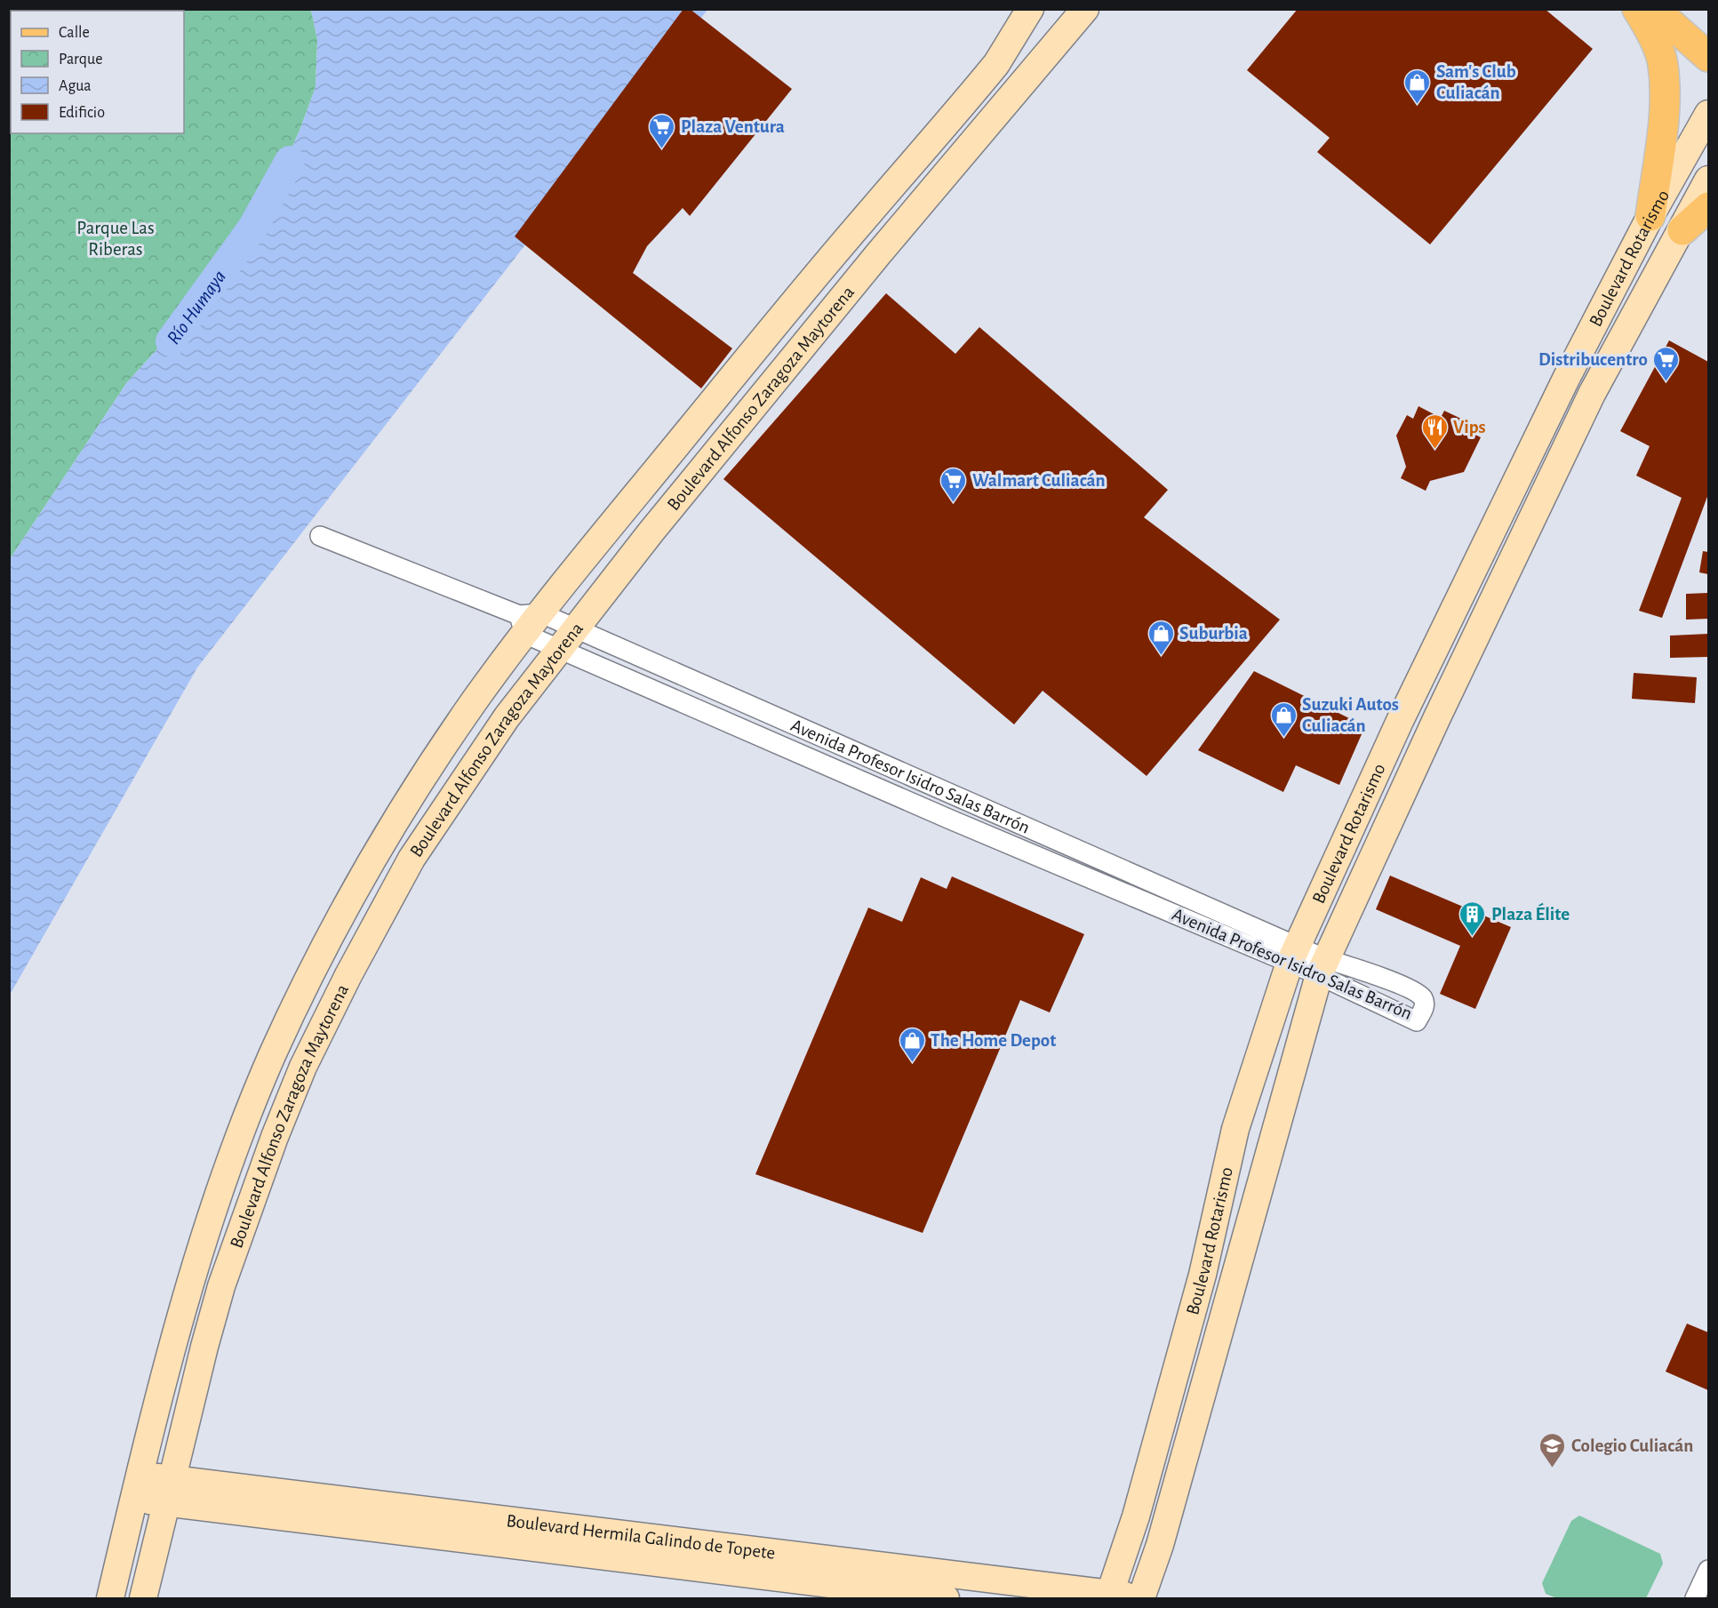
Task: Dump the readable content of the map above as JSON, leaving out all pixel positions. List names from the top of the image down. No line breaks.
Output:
{"streets":{"street":["Boulevard Rotarismo","Boulevard Alfonso Zaragoza Maytorena","Avenida Profesor Isidro Salas Barrón","Boulevard Hermila Galindo de Topete"]},"crossings":[["Boulevard Rotarismo","Avenida Profesor Isidro Salas Barrón"],["Boulevard Rotarismo","Boulevard Hermila Galindo de Topete"],["Boulevard Alfonso Zaragoza Maytorena","Avenida Profesor Isidro Salas Barrón"],["Boulevard Alfonso Zaragoza Maytorena","Boulevard Hermila Galindo de Topete"]],"water":["Río Humaya"],"parks":["Parque Las Riberas"],"places":{"shop":["Sam's Club Culiacán","Suburbia","Suzuki Autos Culiacán","The Home Depot"],"supermarket":["Plaza Ventura","Distribucentro","Walmart Culiacán"],"restaurant":["Vips"],"building":["Plaza Élite"],"school or university":["Colegio Culiacán"]},"legend":["Calle","Parque","Agua","Edificio"]}
